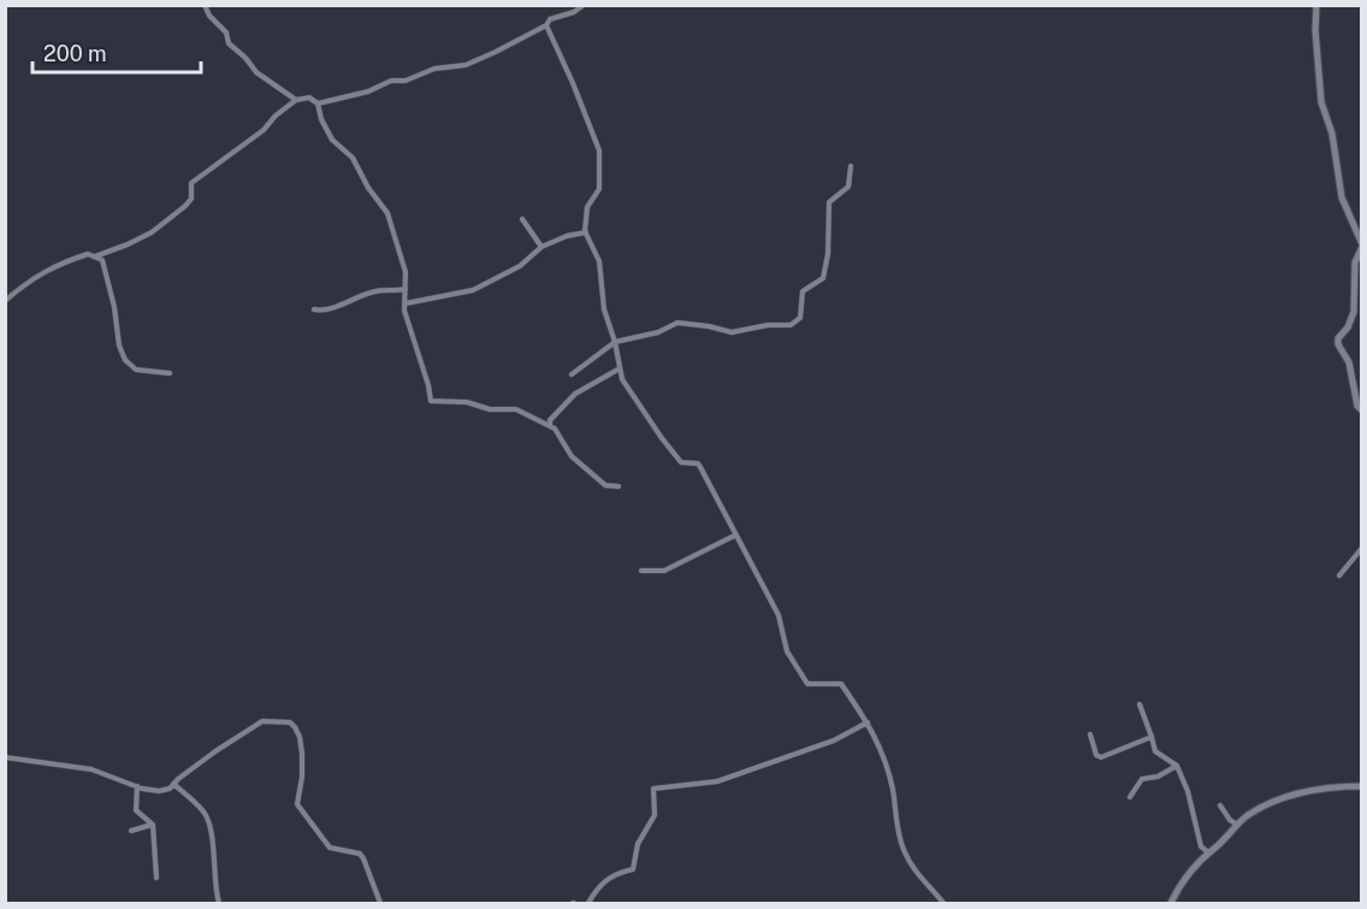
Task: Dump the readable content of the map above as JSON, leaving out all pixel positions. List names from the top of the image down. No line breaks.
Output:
{"scale_bar":"200 m"}
